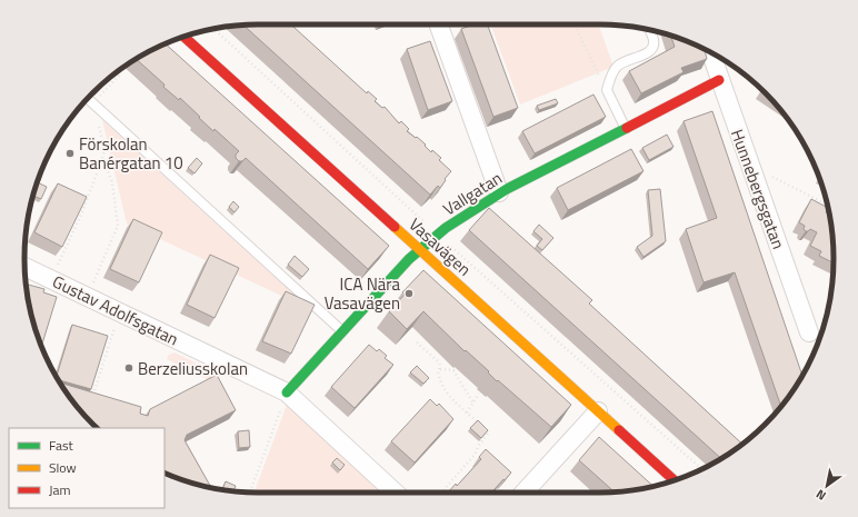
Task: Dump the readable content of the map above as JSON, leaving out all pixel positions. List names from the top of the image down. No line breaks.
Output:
{"streets":{"main road":["Vallgatan","Vasavägen"],"street":["Hunnebergsgatan","Gustav Adolfsgatan"]},"crossings":[["Hunnebergsgatan","Vallgatan"],["Vallgatan","Vasavägen"],["Vallgatan","Gustav Adolfsgatan"]],"places":["Förskolan Banérgatan 10","ICA Nära Vasavägen","Berzeliusskolan"],"legend":["Fast","Slow","Jam"],"north":"bottom left"}
